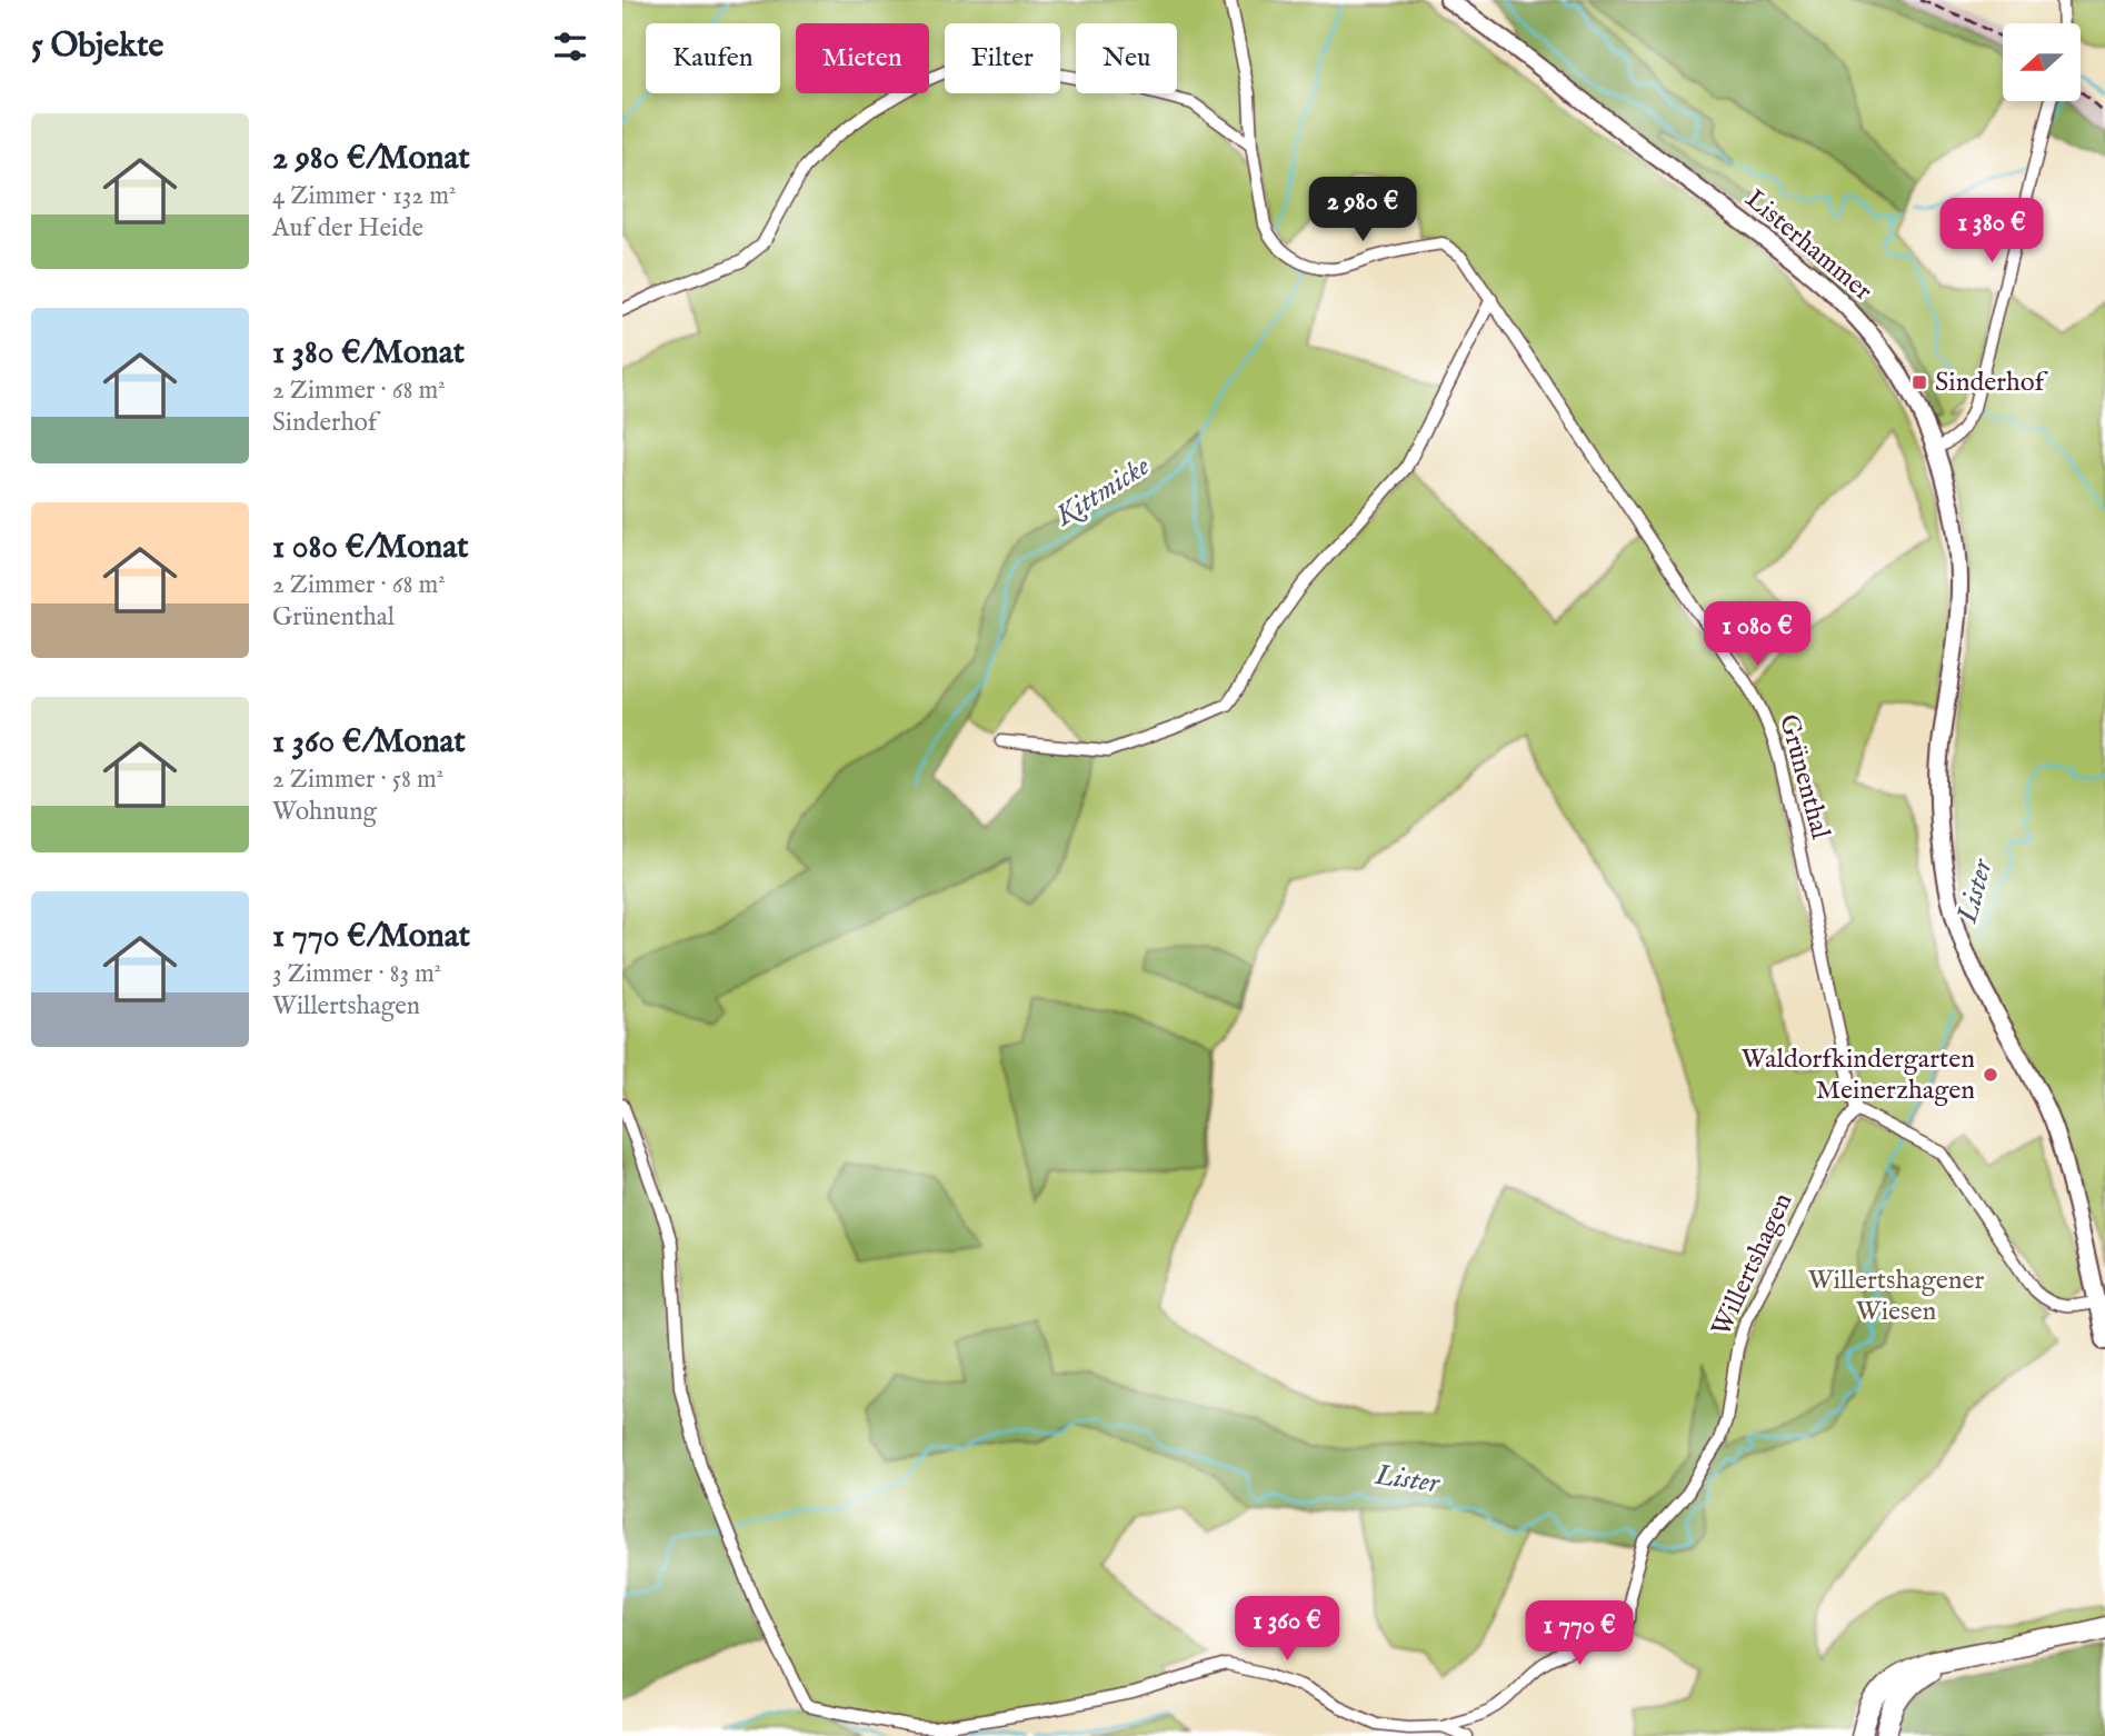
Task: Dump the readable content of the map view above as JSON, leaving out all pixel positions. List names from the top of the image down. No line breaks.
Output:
{"streets":{"main road":["Listerhammer"],"street":["Grünenthal","Willertshagen"]},"crossings":[["Grünenthal","Willertshagen"]],"water":["Kittmicke","Lister"],"parks":["Willertshagener Wiesen"],"places":{"transit":["Sinderhof"],"other":["Waldorfkindergarten Meinerzhagen"]},"north":"left","page":{"heading":"5 Objekte","chip":["Kaufen","Mieten","Filter","Neu"],"list":[{"name":"2 980 €/Monat","note":"4 Zimmer · 132 m² · Auf der Heide"},{"name":"1 380 €/Monat","note":"2 Zimmer · 68 m² · Sinderhof"},{"name":"1 080 €/Monat","note":"2 Zimmer · 68 m² · Grünenthal"},{"name":"1 360 €/Monat","note":"2 Zimmer · 58 m² · Wohnung"},{"name":"1 770 €/Monat","note":"3 Zimmer · 83 m² · Willertshagen"}],"price":["2 980 €","1 380 €","1 080 €","1 360 €","1 770 €"]}}
